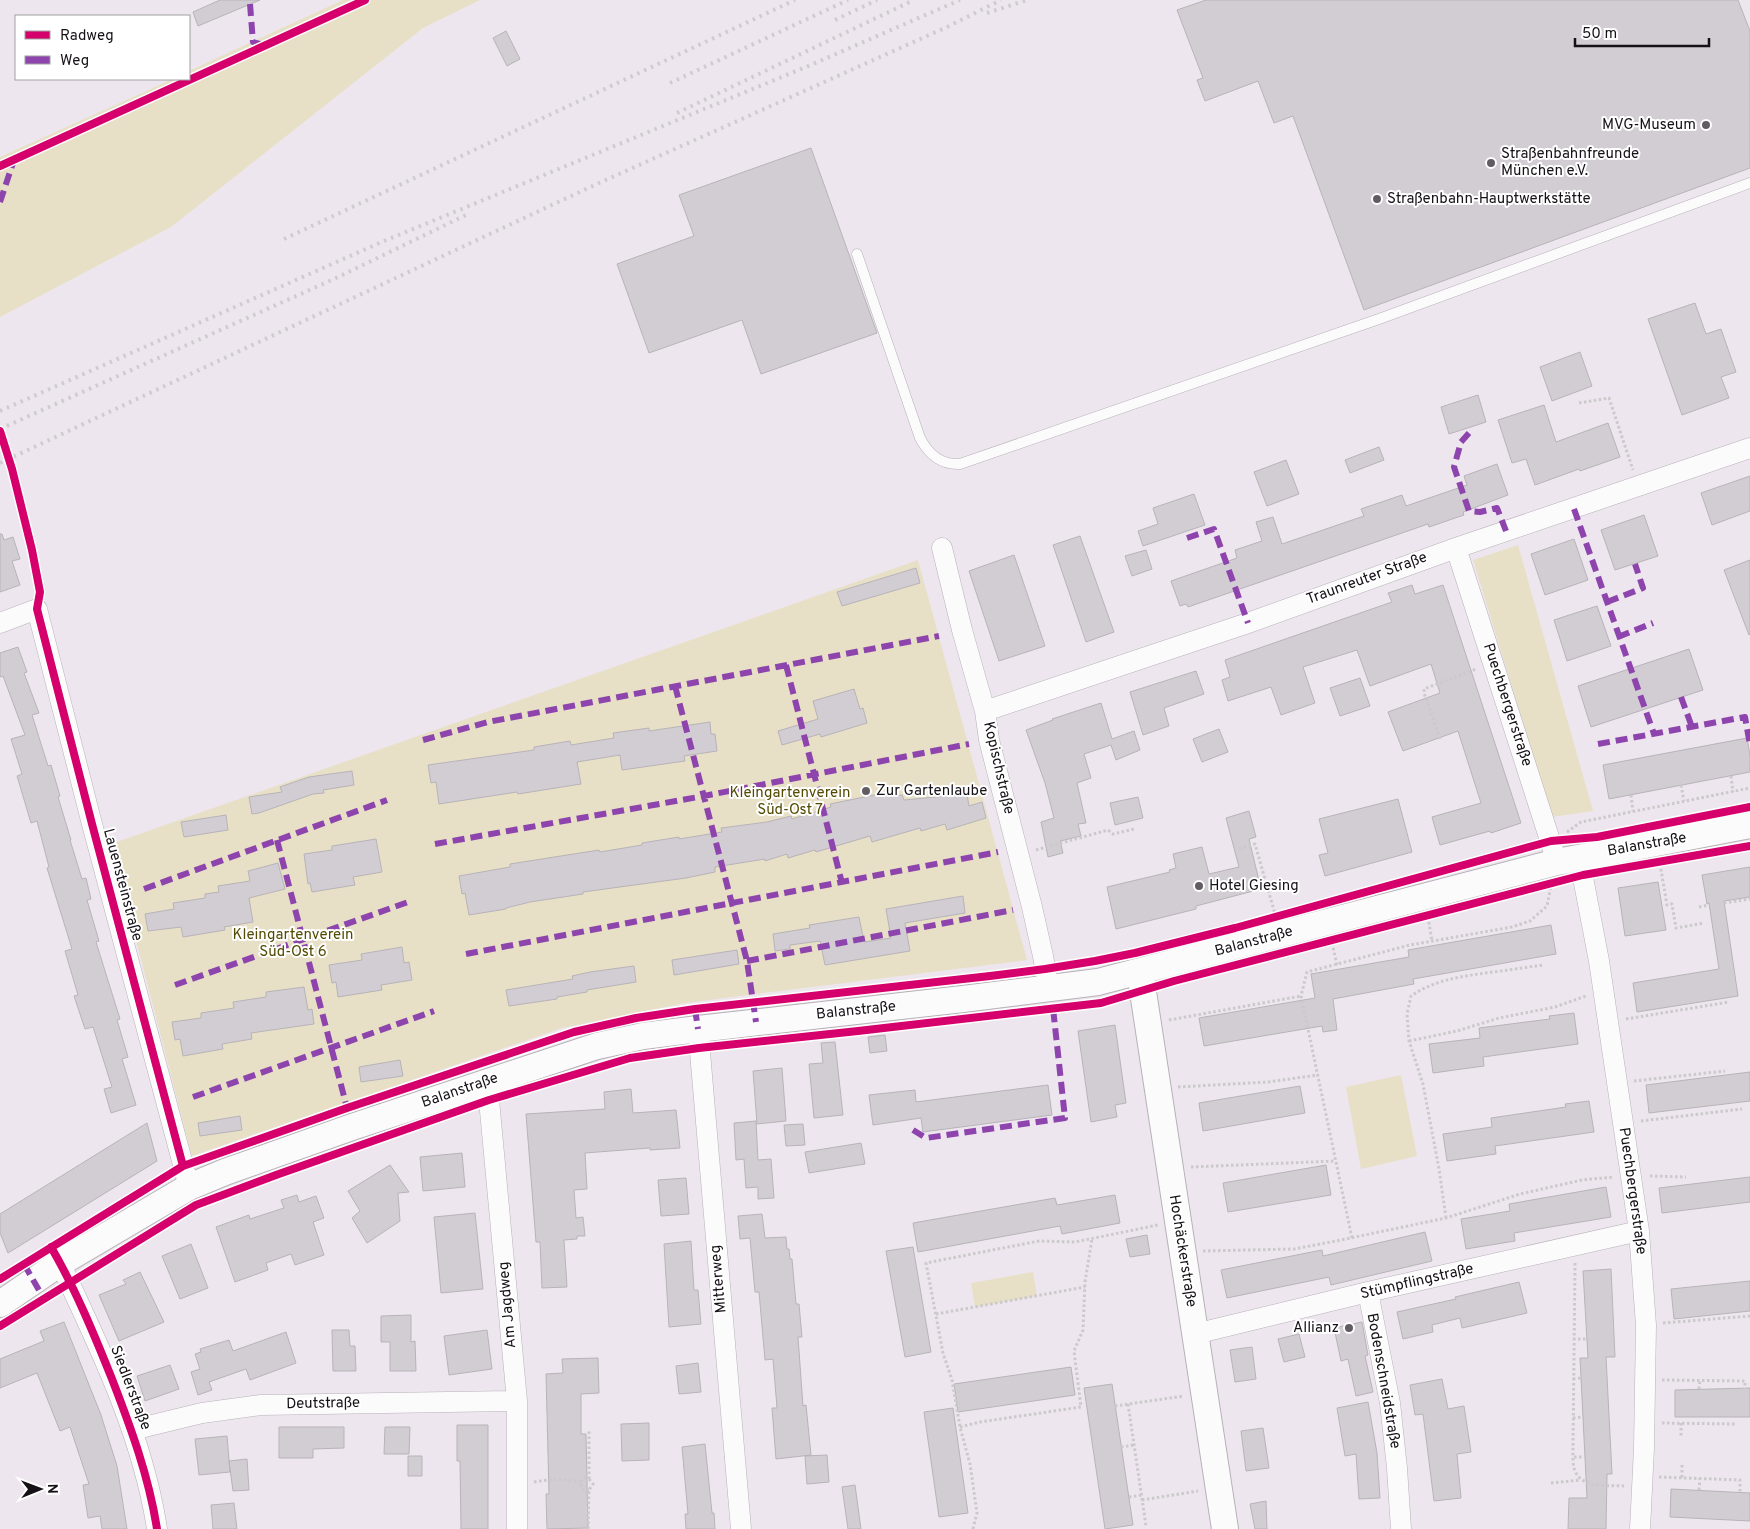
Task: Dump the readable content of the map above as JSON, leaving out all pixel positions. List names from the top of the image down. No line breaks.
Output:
{"streets":{"street":["Traunreuter Straße","Puechbergerstraße","Kopischstraße","Balanstraße","Lauensteinstraße","Hochäckerstraße","Mitterweg","Stümpflingstraße","Am Jagdweg","Bodenschneidstraße","Siedlerstraße","Deutstraße"]},"crossings":[["Traunreuter Straße","Puechbergerstraße"],["Traunreuter Straße","Kopischstraße"],["Puechbergerstraße","Balanstraße"],["Puechbergerstraße","Stümpflingstraße"],["Kopischstraße","Balanstraße"],["Balanstraße","Lauensteinstraße"],["Balanstraße","Hochäckerstraße"],["Balanstraße","Mitterweg"],["Balanstraße","Am Jagdweg"],["Balanstraße","Siedlerstraße"],["Hochäckerstraße","Stümpflingstraße"],["Stümpflingstraße","Bodenschneidstraße"],["Am Jagdweg","Deutstraße"],["Siedlerstraße","Deutstraße"]],"parks":["Kleingartenverein Süd-Ost 7","Kleingartenverein Süd-Ost 6"],"places":["MVG-Museum","Straßenbahnfreunde München e.V.","Straßenbahn-Hauptwerkstätte","Zur Gartenlaube","Hotel Giesing","Allianz"],"legend":["Radweg","Weg"],"scale_bar":"50 m","north":"right"}
